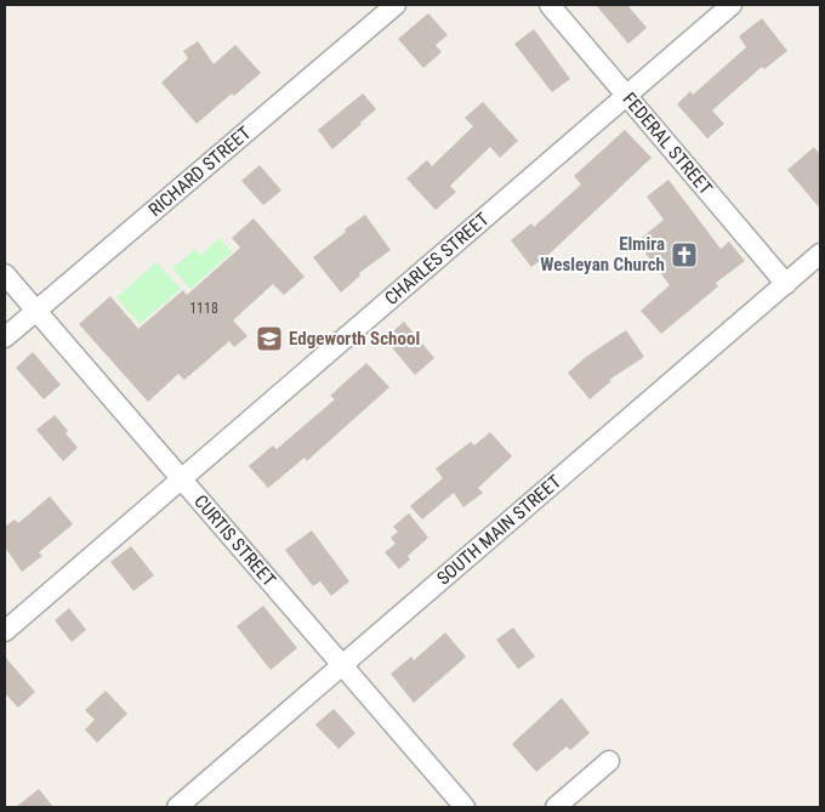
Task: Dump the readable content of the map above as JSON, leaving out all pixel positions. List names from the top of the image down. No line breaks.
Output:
{"streets":{"street":["FEDERAL STREET","RICHARD STREET","CHARLES STREET","SOUTH MAIN STREET","CURTIS STREET"]},"crossings":[["FEDERAL STREET","CHARLES STREET"],["FEDERAL STREET","SOUTH MAIN STREET"],["RICHARD STREET","CURTIS STREET"],["CHARLES STREET","CURTIS STREET"],["SOUTH MAIN STREET","CURTIS STREET"]],"places":{"church":["Elmira Wesleyan Church"],"school or university":["Edgeworth School"]},"house_numbers":["1118"]}
